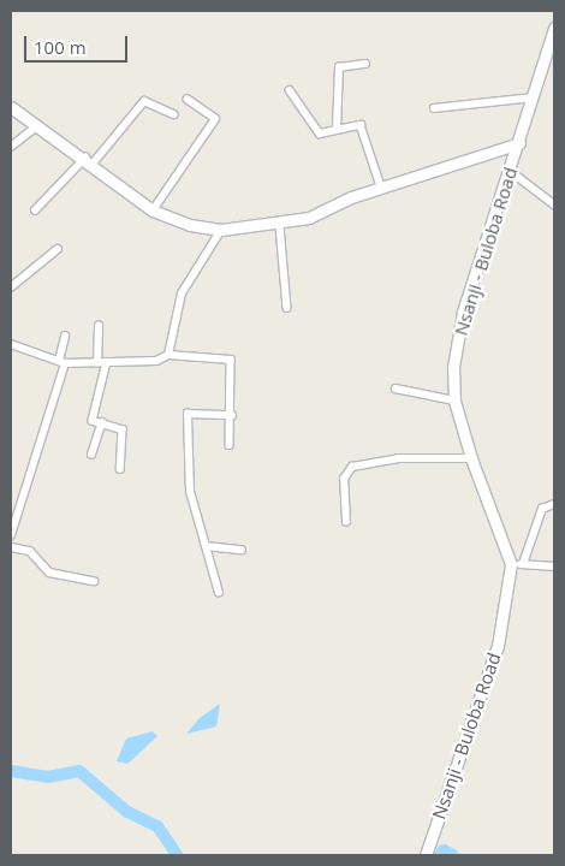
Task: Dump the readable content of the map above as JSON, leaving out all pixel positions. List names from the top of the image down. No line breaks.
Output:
{"streets":{"main road":["Nsanji - Buloba Road"]},"scale_bar":"100 m"}
